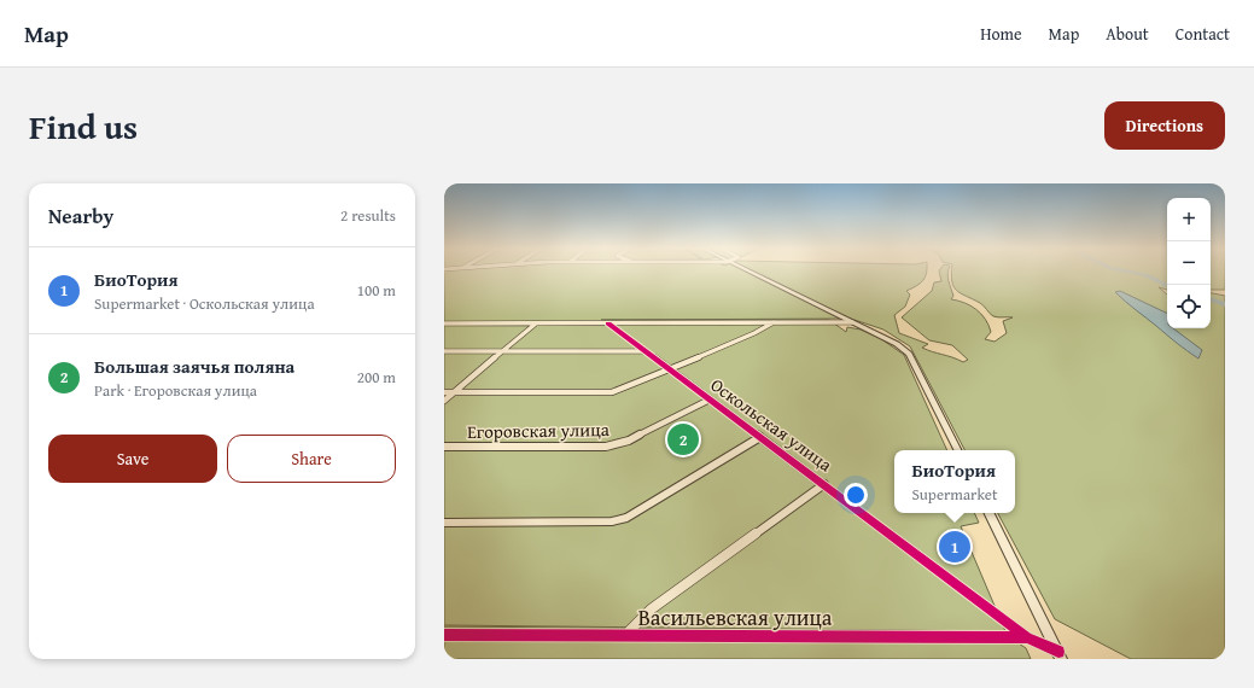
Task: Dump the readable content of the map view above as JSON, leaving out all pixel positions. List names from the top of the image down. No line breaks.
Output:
{"streets":{"street":["Оскольская улица","Егоровская улица","Васильевская улица"]},"crossings":[["Оскольская улица","Егоровская улица"],["Оскольская улица","Васильевская улица"]],"page":{"header":"Map","nav":["Home","Map","About","Contact"],"title":"Find us","buttons":["Directions",["Save","Share"]],"heading":["Nearby","2 results"],"map_buttons":["+","−"],"list":[{"mark":"1","name":"БиоТория","note":"Supermarket · Оскольская улица","value":"100 m"},{"mark":"2","name":"Большая заячья поляна","note":"Park · Егоровская улица","value":"200 m"}],"pins":["2","1"],"popup":["БиоТория","Supermarket"]}}
